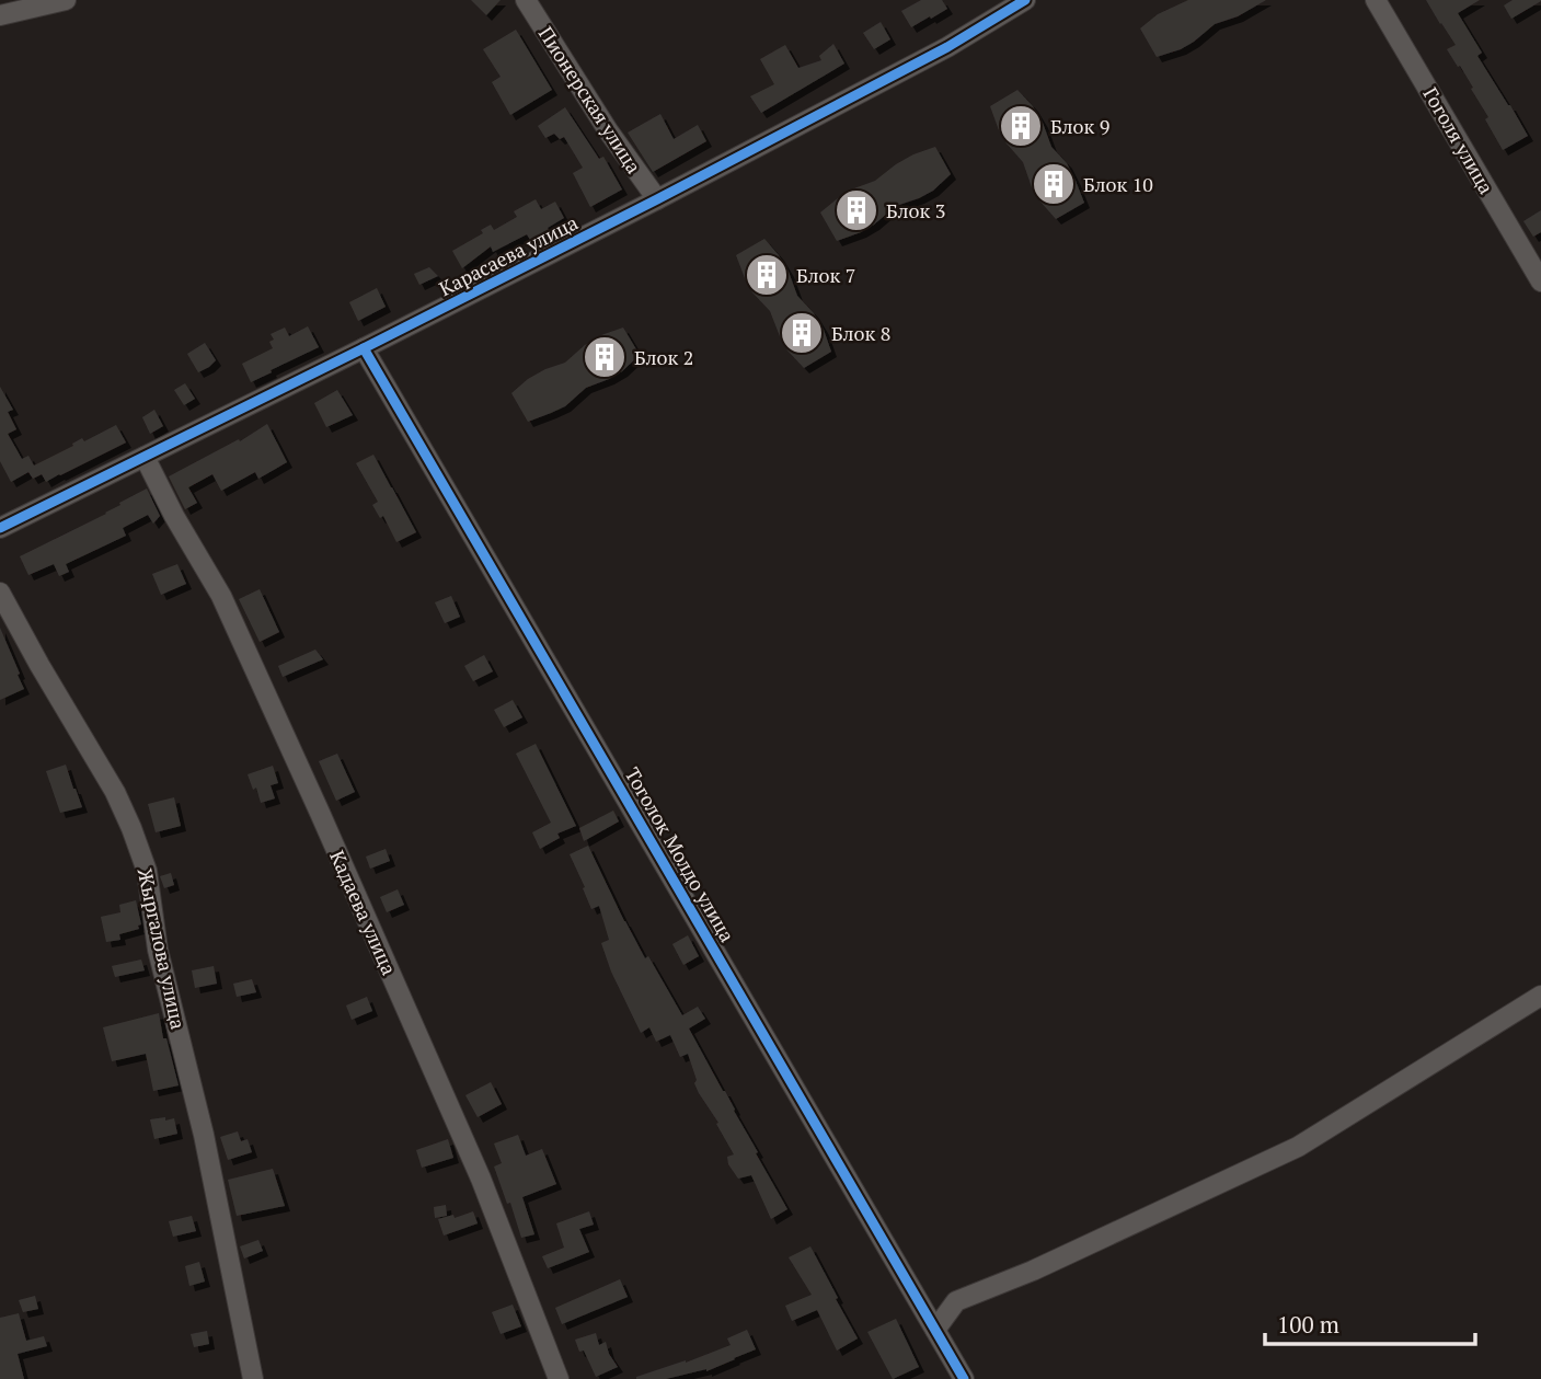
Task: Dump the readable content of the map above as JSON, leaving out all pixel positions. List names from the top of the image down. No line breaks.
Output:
{"streets":{"street":["Пионерская улица","Гоголя улица","Карасаева улица","Тоголок Молдо улица","Кадаева улица","Жыргалова улица"]},"crossings":[["Пионерская улица","Карасаева улица"],["Карасаева улица","Тоголок Молдо улица"],["Карасаева улица","Кадаева улица"]],"places":{"building":["Блок 9","Блок 10","Блок 3","Блок 7","Блок 8","Блок 2"]},"scale_bar":"100 m"}
